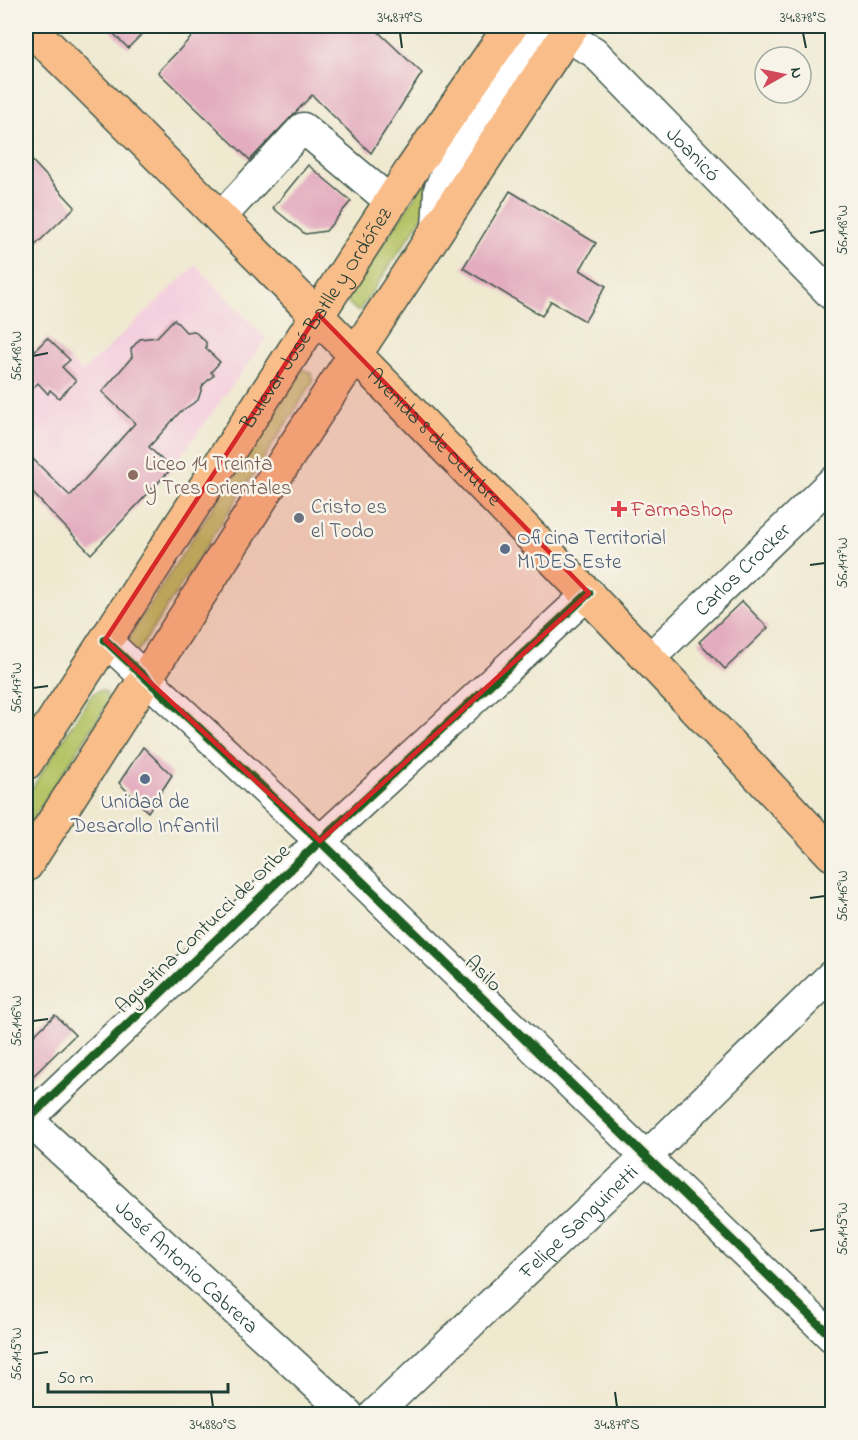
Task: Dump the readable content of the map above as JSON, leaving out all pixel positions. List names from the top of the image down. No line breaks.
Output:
{"streets":{"main road":["Bulevar José Batlle y Ordóñez","Avenida 8 de Octubre"],"street":["Joanicó","Carlos Crocker","Agustina Contucci de Oribe","Asilo","Felipe Sanguinetti","José Antonio Cabrera"]},"crossings":[["Bulevar José Batlle y Ordóñez","Avenida 8 de Octubre"],["Bulevar José Batlle y Ordóñez","Asilo"],["Avenida 8 de Octubre","Carlos Crocker"],["Avenida 8 de Octubre","Agustina Contucci de Oribe"],["Agustina Contucci de Oribe","Asilo"],["Agustina Contucci de Oribe","José Antonio Cabrera"],["Asilo","Felipe Sanguinetti"]],"places":{"other":["Liceo 14 Treinta y Tres Orientales","Cristo es el Todo","Oficina Territorial MIDES Este","Unidad de Desarollo Infantil"],"health":["Farmashop"]},"scale_bar":"50 m","north":"right","coordinates":["34.879°S","34.878°S","56.148°W","56.147°W","56.146°W","56.145°W","34.880°S"]}
